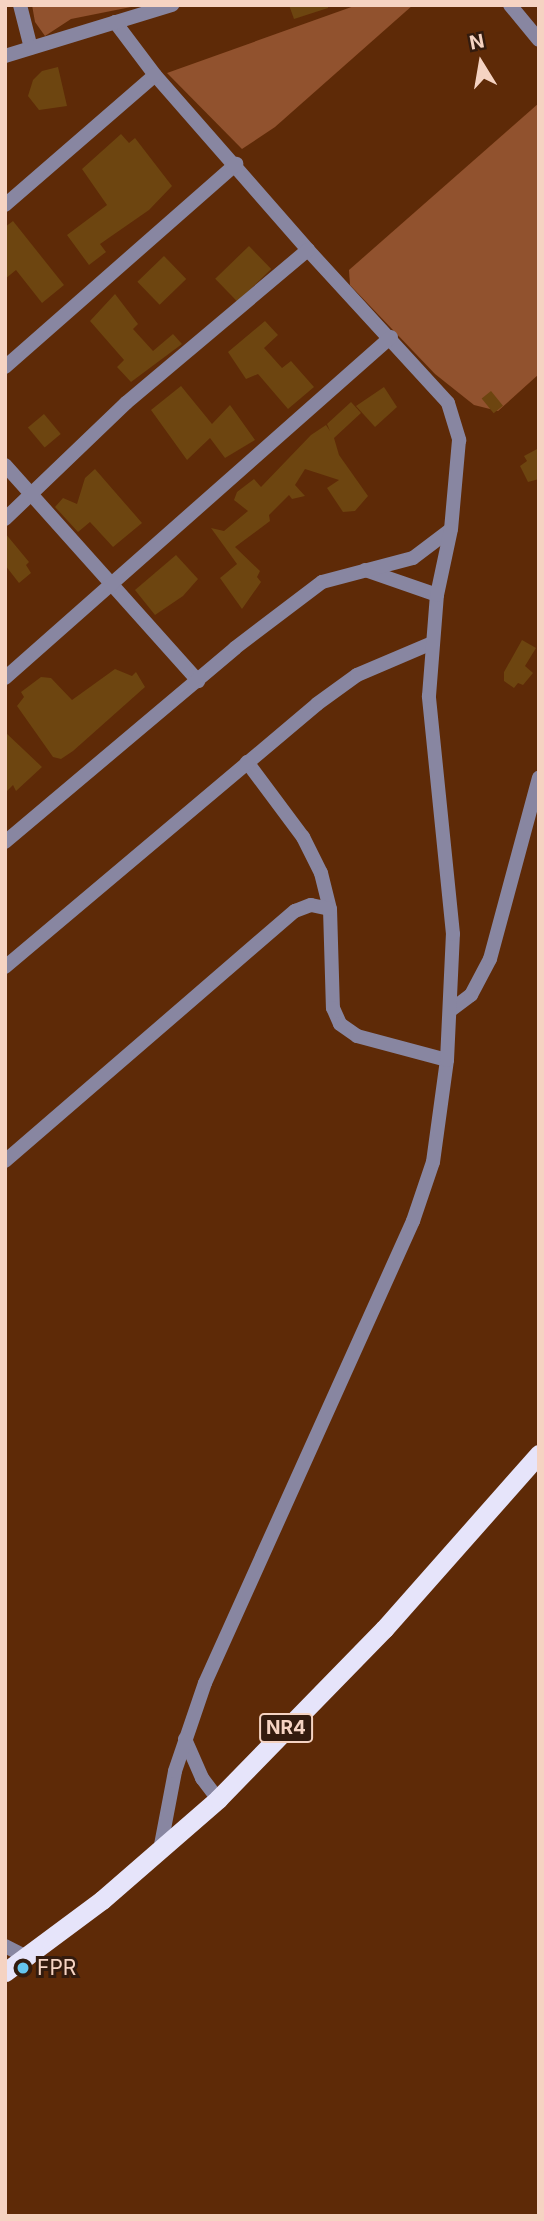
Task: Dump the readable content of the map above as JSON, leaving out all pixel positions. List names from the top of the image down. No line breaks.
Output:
{"streets":{"highway":["NR4"]},"places":["FPR"],"north":"top"}
